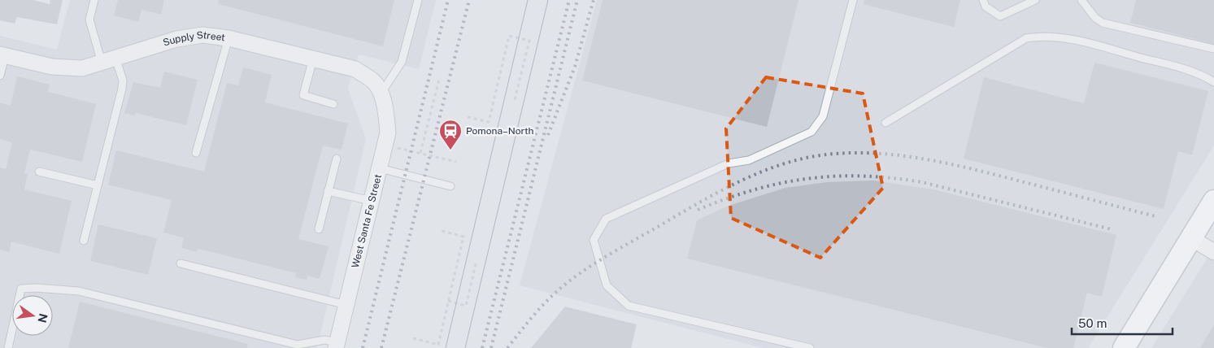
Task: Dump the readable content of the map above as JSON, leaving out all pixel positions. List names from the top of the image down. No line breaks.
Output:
{"streets":{"street":["Supply Street","West Santa Fe Street"]},"crossings":[["Supply Street","West Santa Fe Street"]],"places":{"station":["Pomona–North"]},"scale_bar":"50 m","north":"right"}
